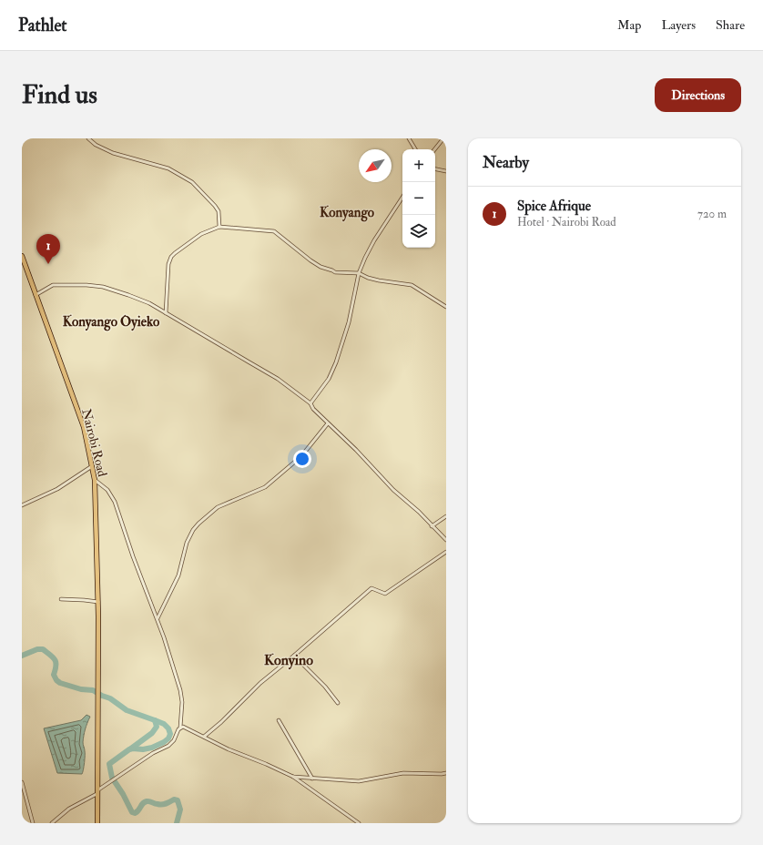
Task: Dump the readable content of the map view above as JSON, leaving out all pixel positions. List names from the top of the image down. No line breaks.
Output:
{"streets":{"highway":["Nairobi Road"]},"districts":["Konyango","Konyango Oyieko","Konyino"],"north":"bottom left","page":{"header":"Pathlet","nav":["Map","Layers","Share"],"buttons":"Directions","title":"Find us","heading":"Nearby","map_buttons":["+","−"],"list":[{"mark":"1","name":"Spice Afrique","note":"Hotel · Nairobi Road","value":"720 m"}],"pins":"1"}}
